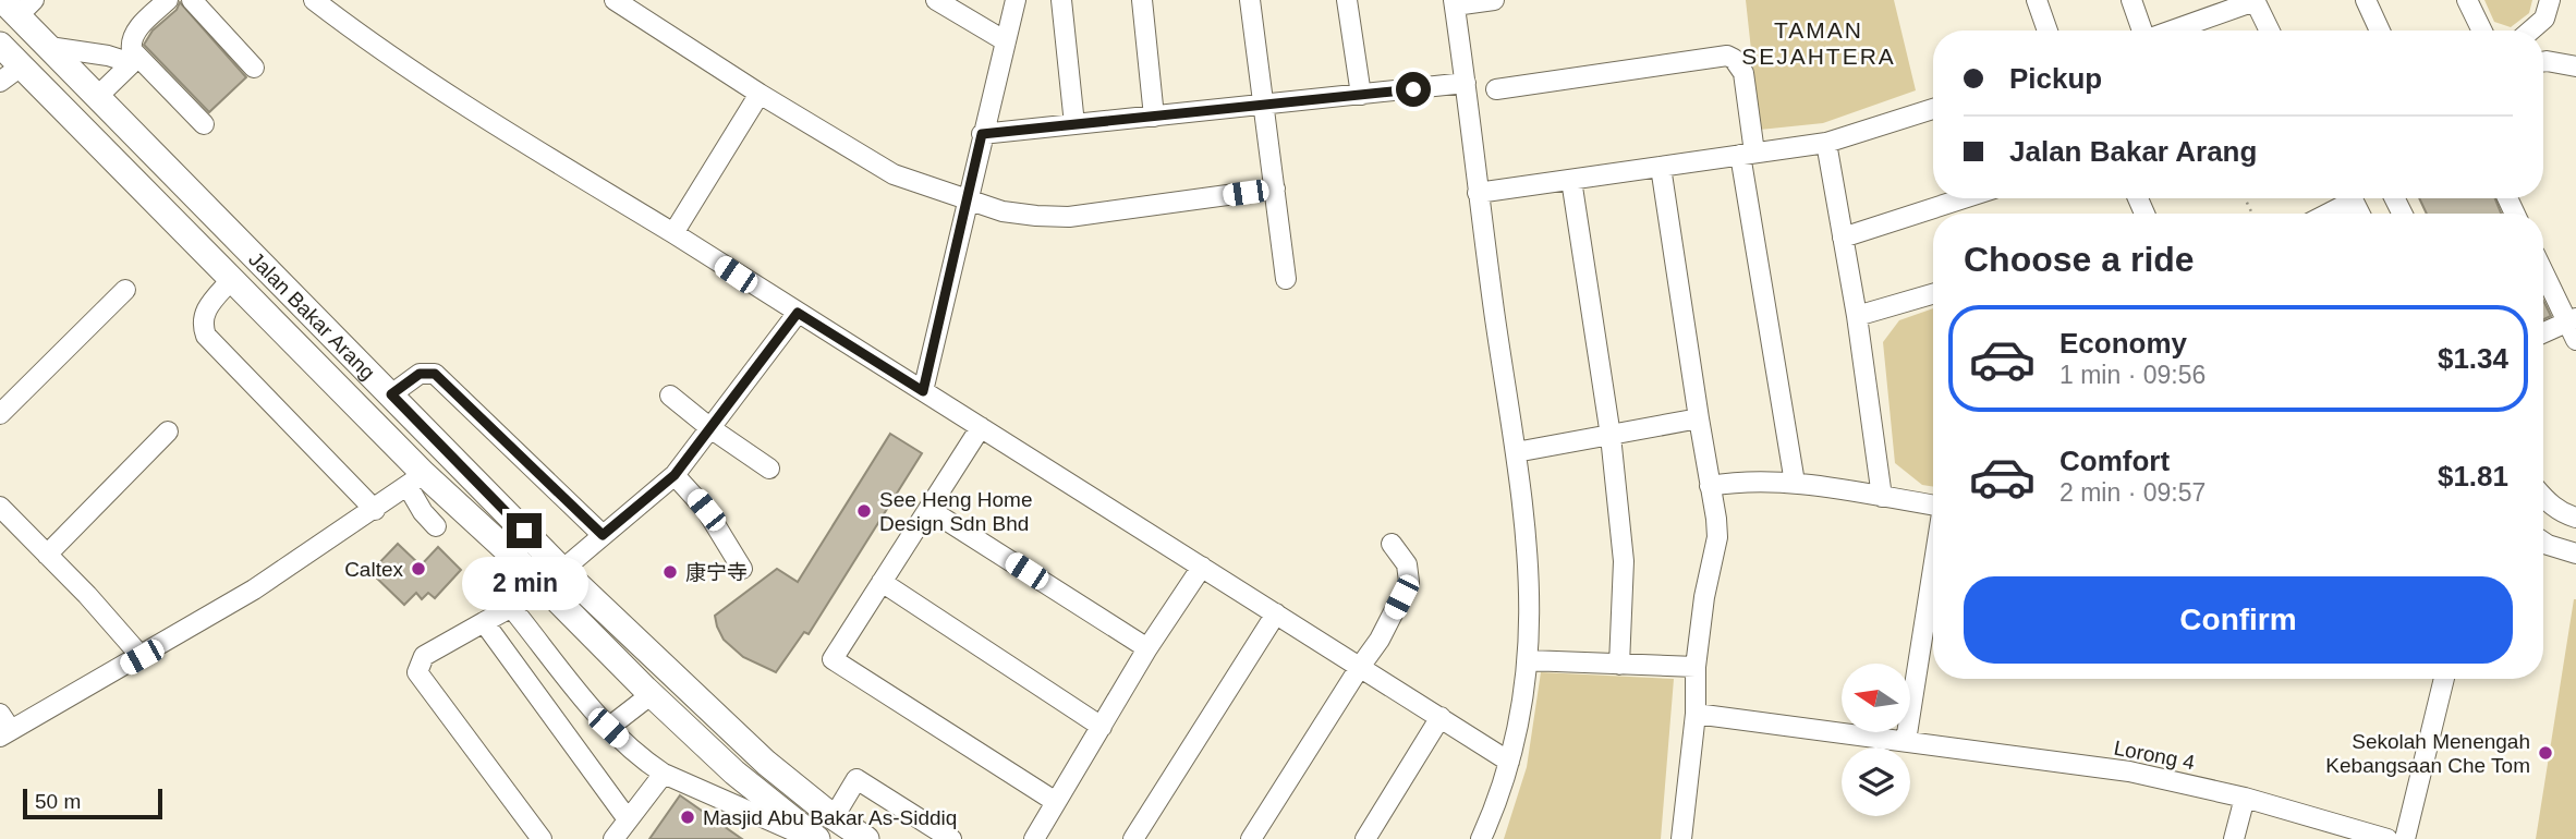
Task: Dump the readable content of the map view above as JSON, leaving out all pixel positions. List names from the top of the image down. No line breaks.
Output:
{"streets":{"main road":["Jalan Bakar Arang"],"street":["Lorong 4"]},"districts":["TAMAN SEJAHTERA"],"places":["See Heng Home Design Sdn Bhd","Caltex","康宁寺","Sekolah Menengah Kebangsaan Che Tom","Masjid Abu Bakar As-Siddiq"],"scale_bar":"50 m","north":"left","page":{"banner":["Pickup","Jalan Bakar Arang"],"heading":"Choose a ride","list":[{"name":"Economy","note":"1 min · 09:56","value":"$1.34"},{"name":"Comfort","note":"2 min · 09:57","value":"$1.81"}],"bubble":"2 min","buttons":"Confirm","scale":"50 m"}}
